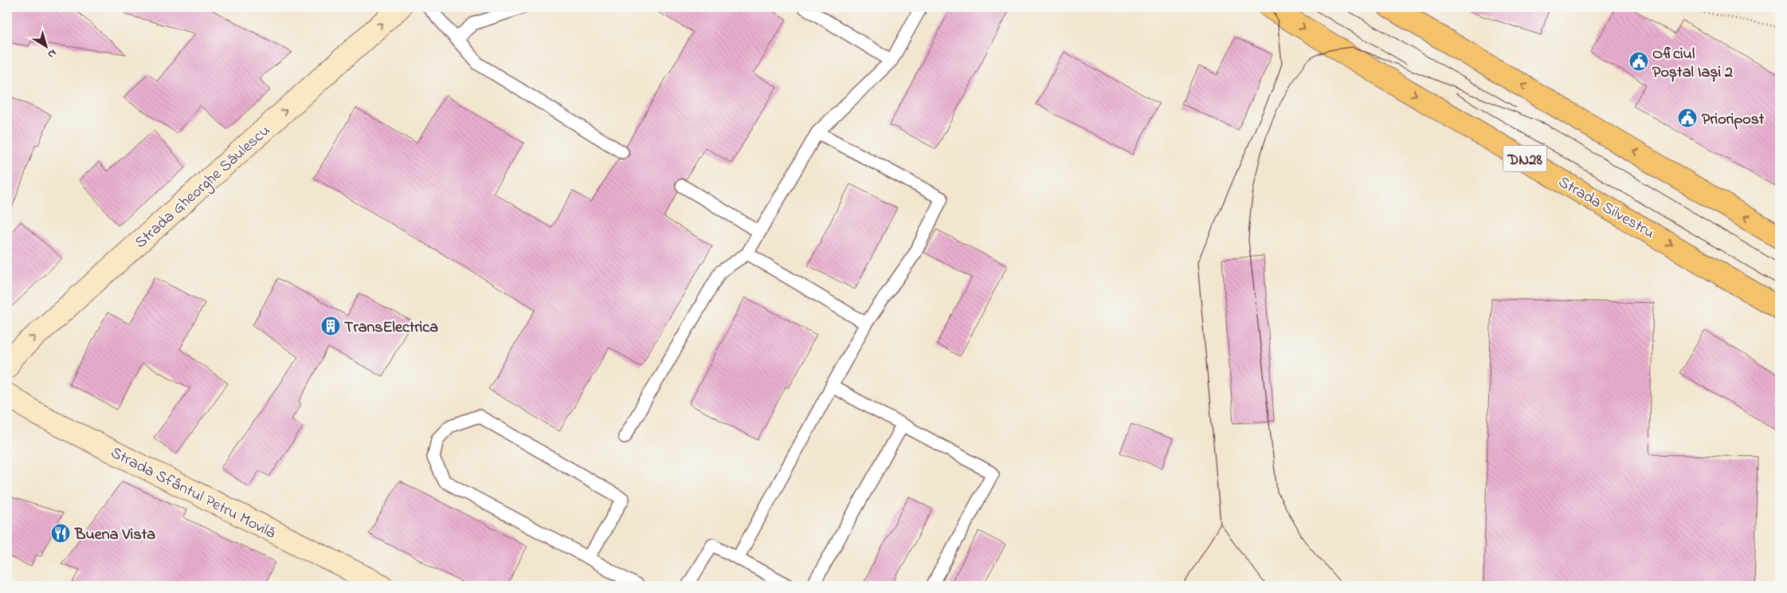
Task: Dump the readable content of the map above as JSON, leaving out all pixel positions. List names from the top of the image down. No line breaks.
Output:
{"streets":{"main road":["DN28","Strada Silvestru"],"street":["Strada Gheorghe Săulescu","Strada Sfântul Petru Movilă"]},"one_way":["Strada Gheorghe Săulescu"],"places":{"public building":["Oficiul Poștal Iași 2","Prioripost"],"building":["TransElectrica"],"restaurant":["Buena Vista"]},"north":"bottom right"}
